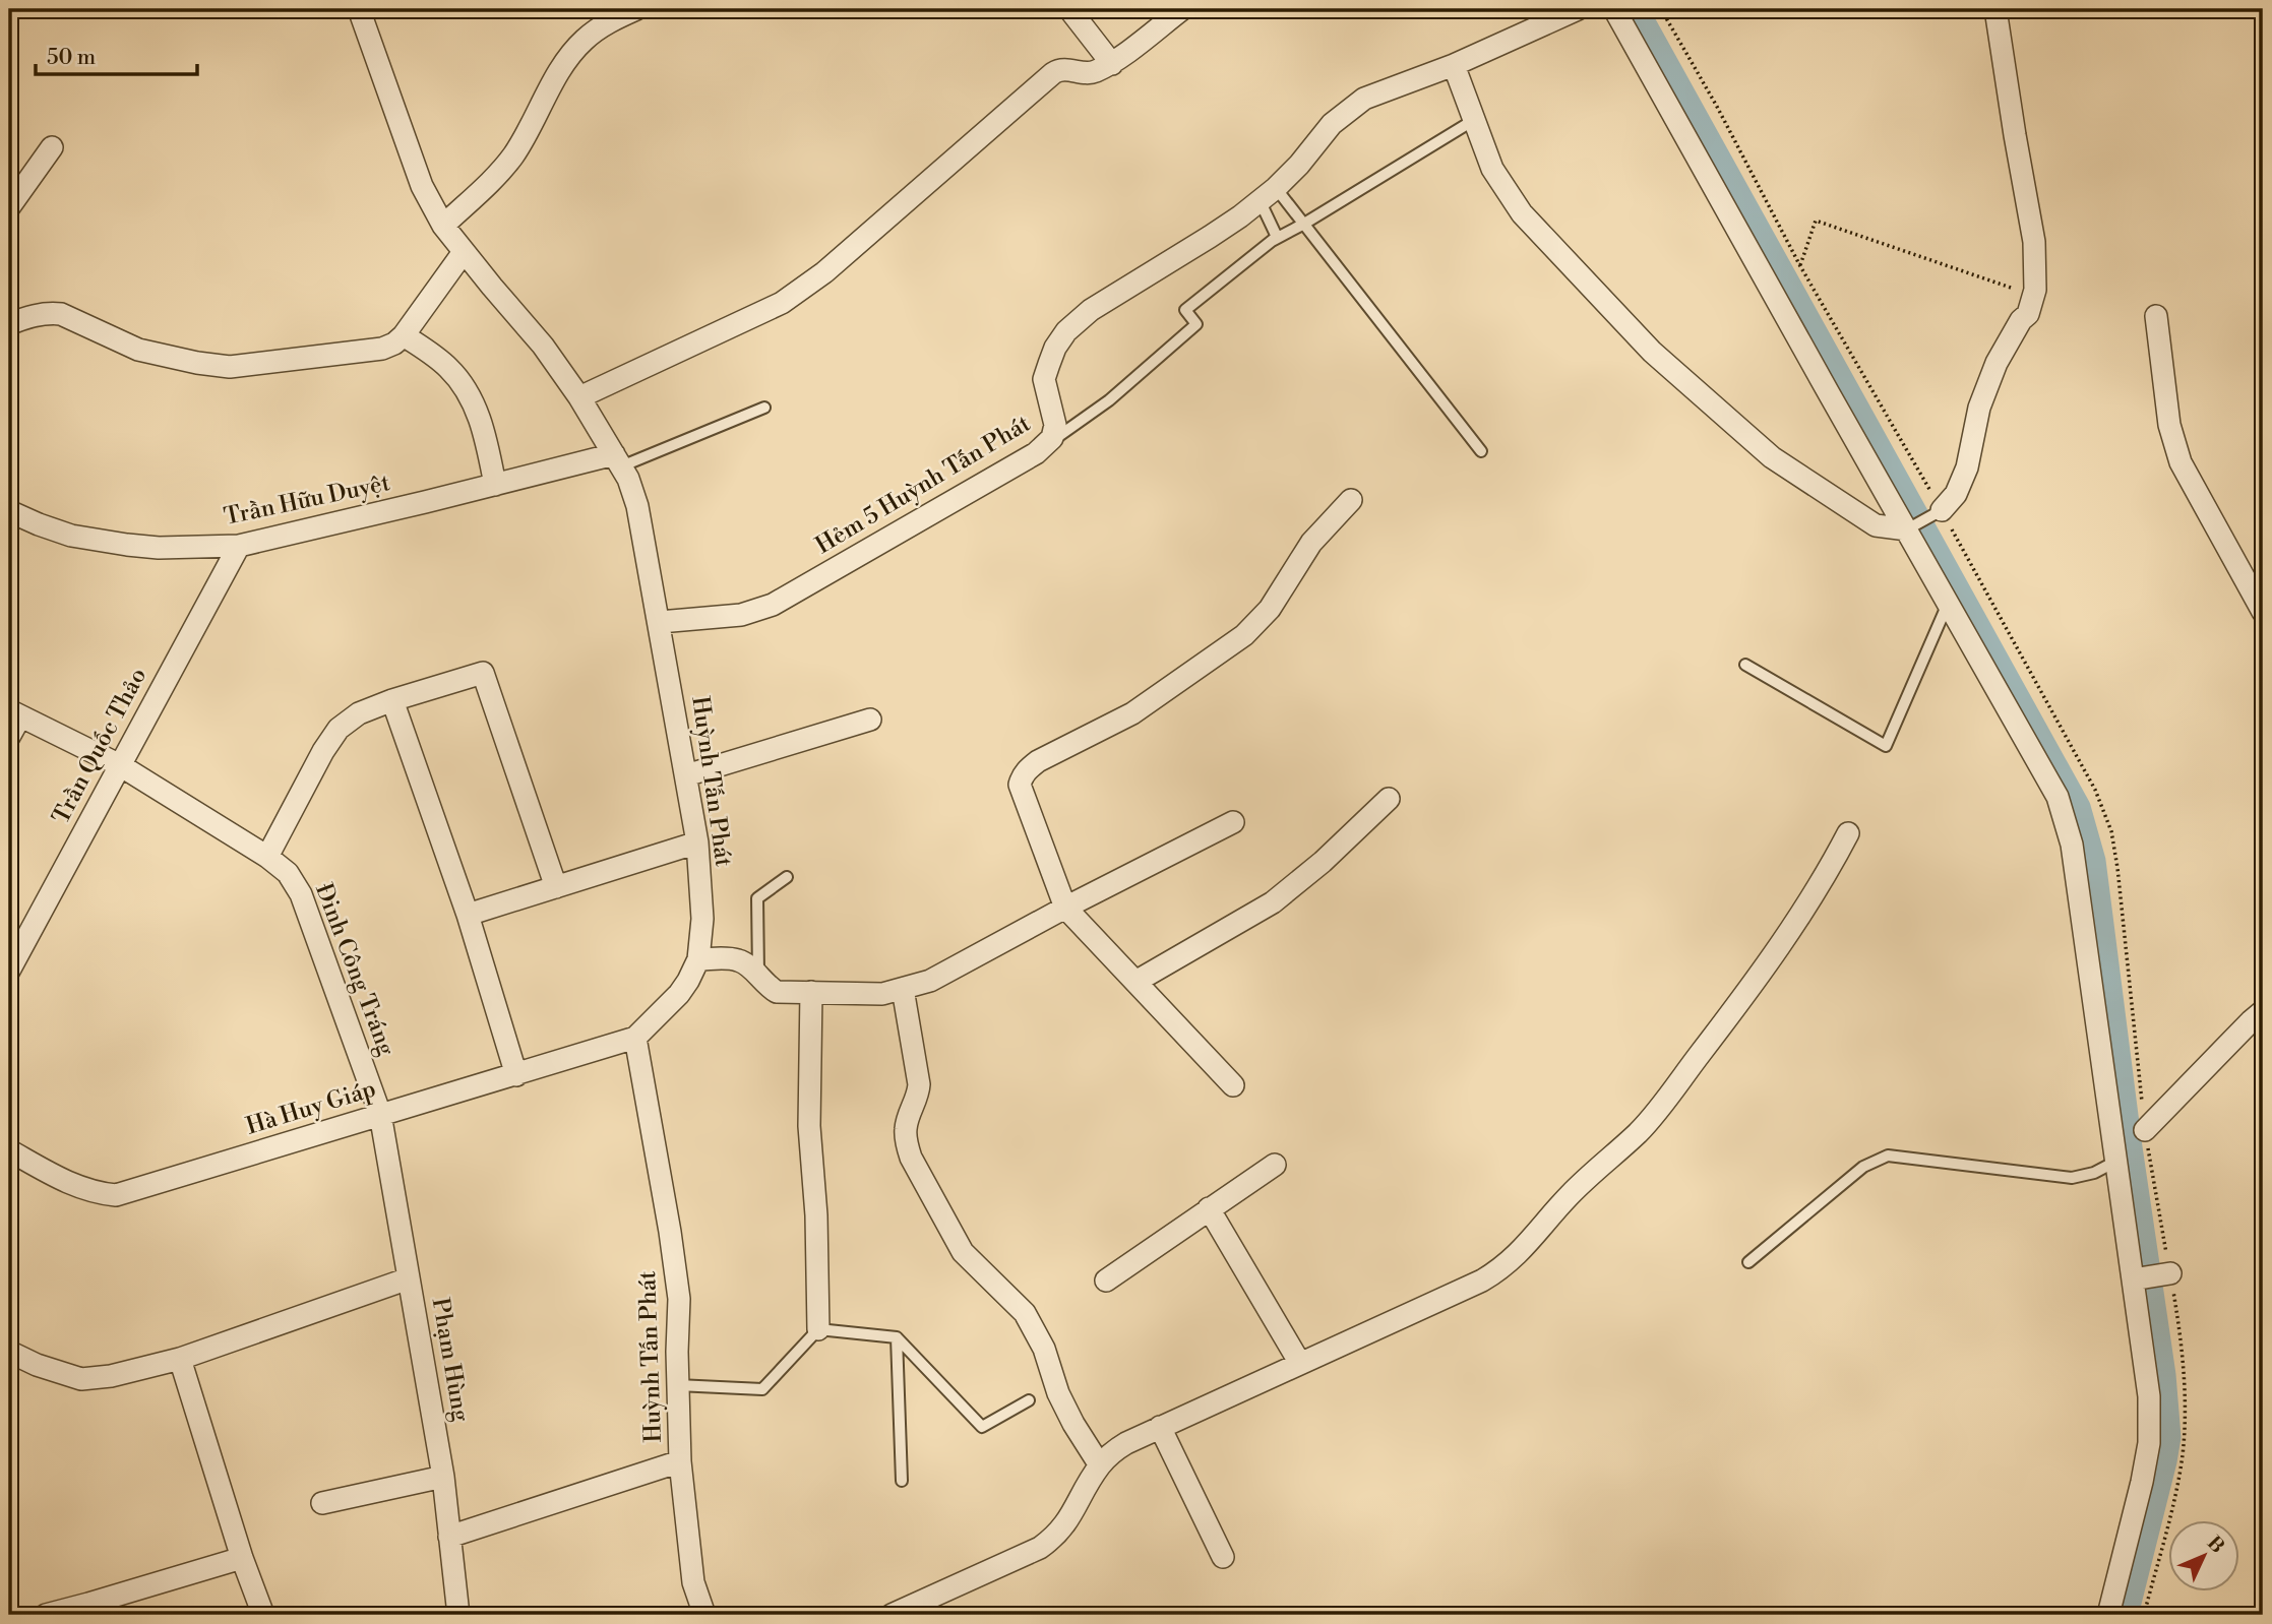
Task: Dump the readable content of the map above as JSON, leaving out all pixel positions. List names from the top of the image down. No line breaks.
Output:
{"streets":{"street":["Hẻm 5 Huỳnh Tấn Phát","Trần Hữu Duyệt","Trần Quốc Thảo","Huỳnh Tấn Phát","Đinh Công Tráng","Hà Huy Giáp","Phạm Hùng"]},"crossings":[["Hẻm 5 Huỳnh Tấn Phát","Huỳnh Tấn Phát"],["Trần Hữu Duyệt","Trần Quốc Thảo"],["Trần Hữu Duyệt","Huỳnh Tấn Phát"],["Trần Quốc Thảo","Đinh Công Tráng"],["Huỳnh Tấn Phát","Hà Huy Giáp"],["Đinh Công Tráng","Hà Huy Giáp"],["Đinh Công Tráng","Phạm Hùng"],["Hà Huy Giáp","Phạm Hùng"]],"scale_bar":"50 m","north":"top right"}
